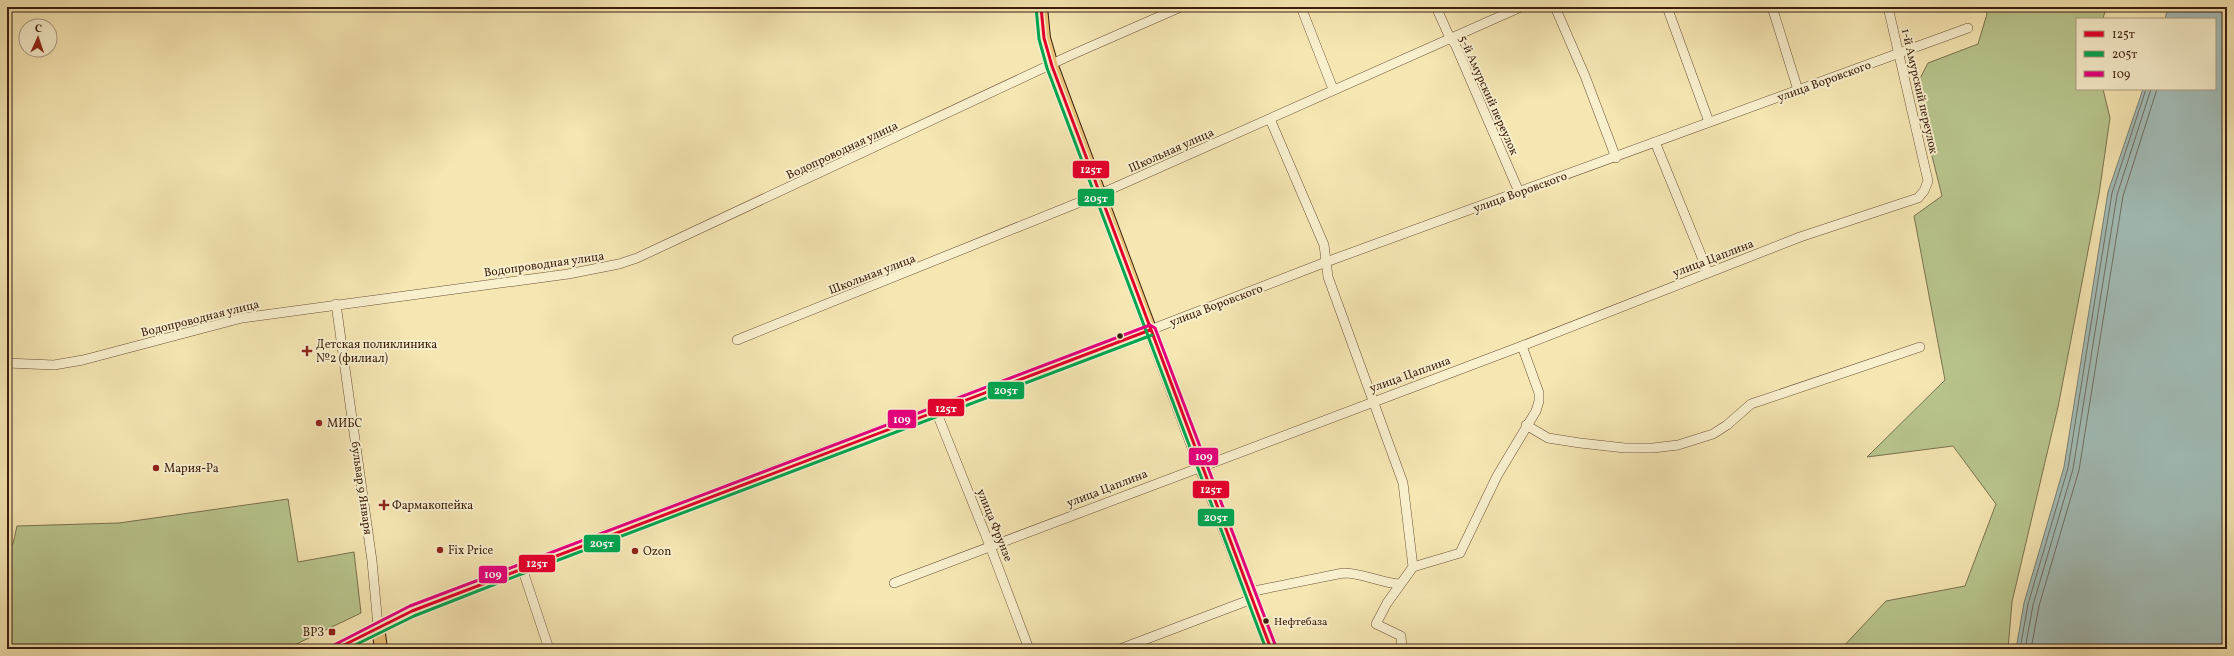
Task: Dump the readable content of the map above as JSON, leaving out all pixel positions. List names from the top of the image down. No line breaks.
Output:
{"streets":{"main road":["улица Воровского","бульвар 9 Января"],"street":["1-й Амурский переулок","5-й Амурский переулок","Водопроводная улица","Школьная улица","улица Цаплина","улица Фрунзе"]},"crossings":[["улица Воровского","1-й Амурский переулок"],["улица Воровского","5-й Амурский переулок"],["улица Воровского","бульвар 9 Января"],["улица Воровского","улица Фрунзе"],["1-й Амурский переулок","улица Цаплина"],["5-й Амурский переулок","Школьная улица"],["Водопроводная улица","бульвар 9 Января"],["улица Цаплина","улица Фрунзе"]],"places":{"health":["Детская поликлиника №2 (филиал)","Фармакопейка"],"other":["МИБС","Мария-Ра","Fix Price","Ozon","Нефтебаза"],"transit":["ВРЗ"]},"lines":["transit line 125т","transit line 205т","transit line 109"],"legend":["125т","205т","109"],"north":"top"}
